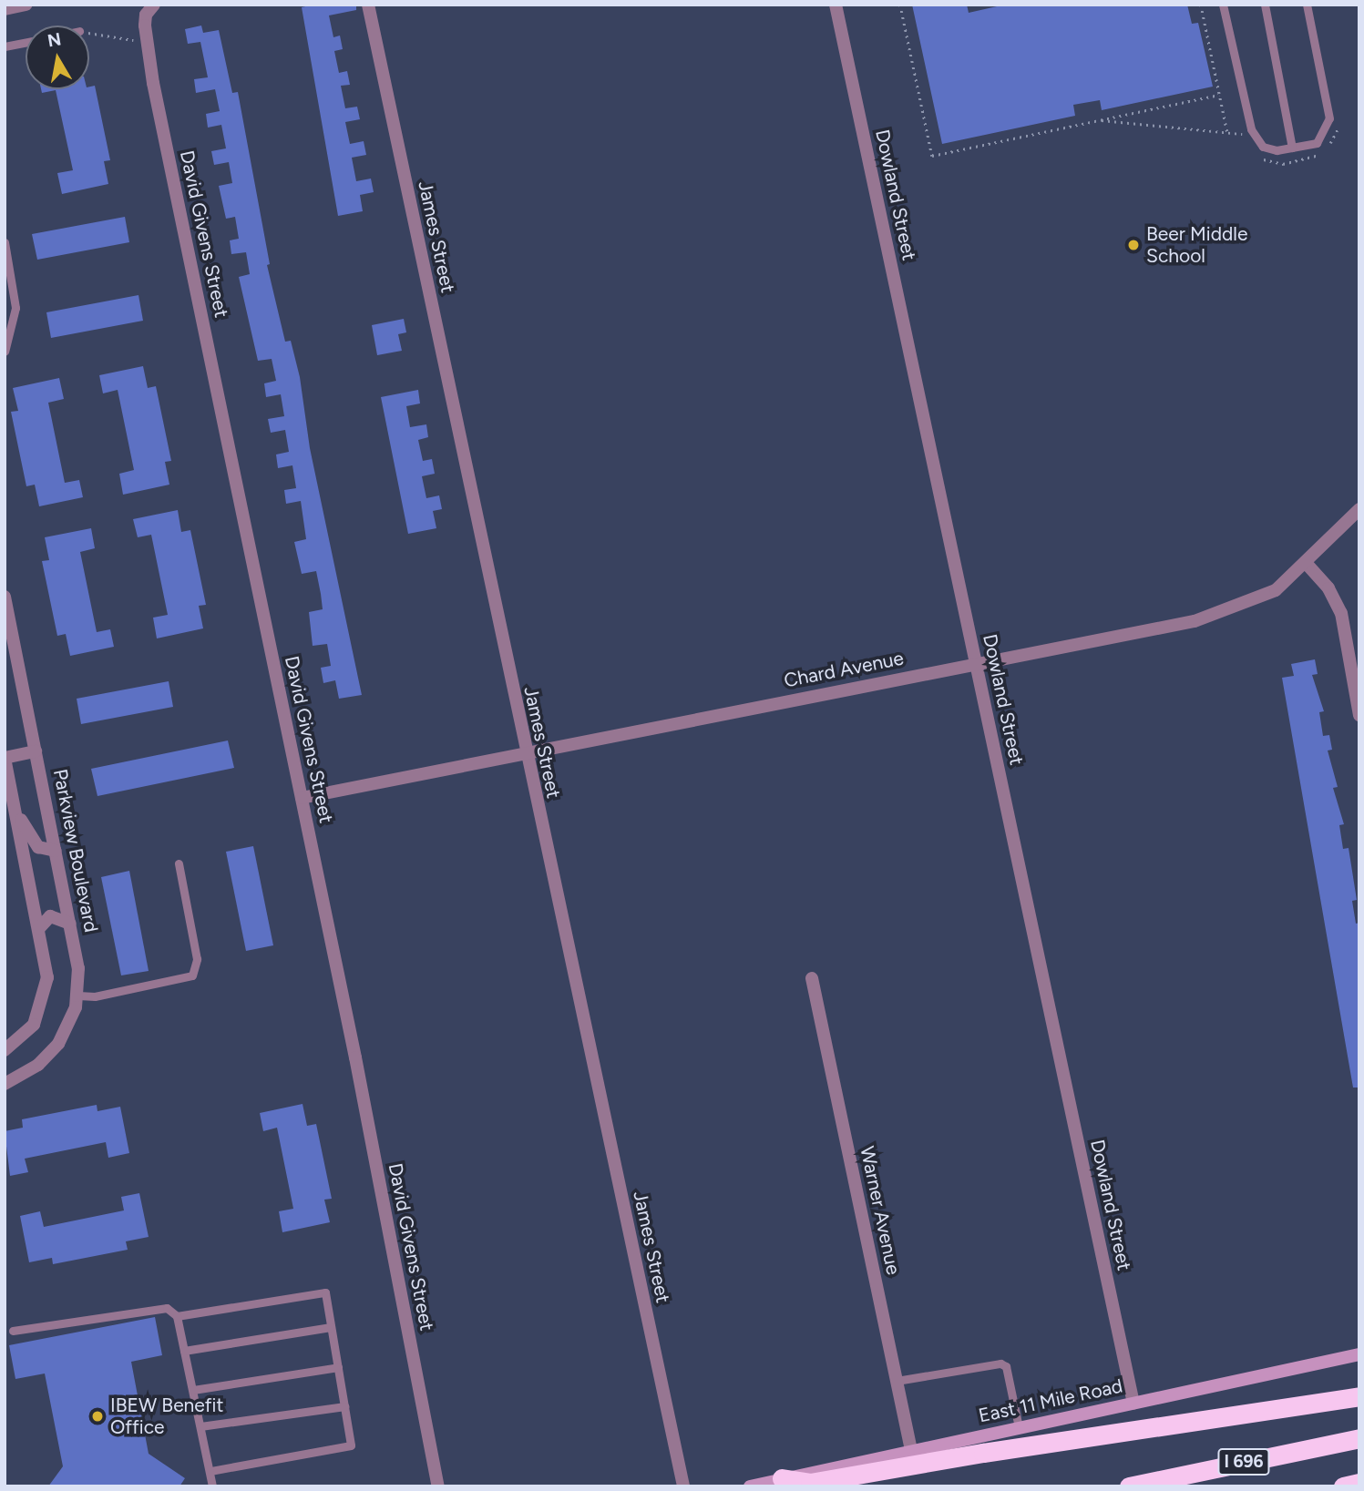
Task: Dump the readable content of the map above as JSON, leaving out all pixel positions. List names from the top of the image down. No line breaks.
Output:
{"streets":{"highway":["I 696"],"main road":["East 11 Mile Road"],"street":["Dowland Street","David Givens Street","James Street","Chard Avenue","Parkview Boulevard","Warner Avenue"]},"crossings":[["Dowland Street","Chard Avenue"],["Dowland Street","East 11 Mile Road"],["David Givens Street","Chard Avenue"],["James Street","Chard Avenue"],["Warner Avenue","East 11 Mile Road"]],"places":["Beer Middle School","IBEW Benefit Office"],"north":"top"}
